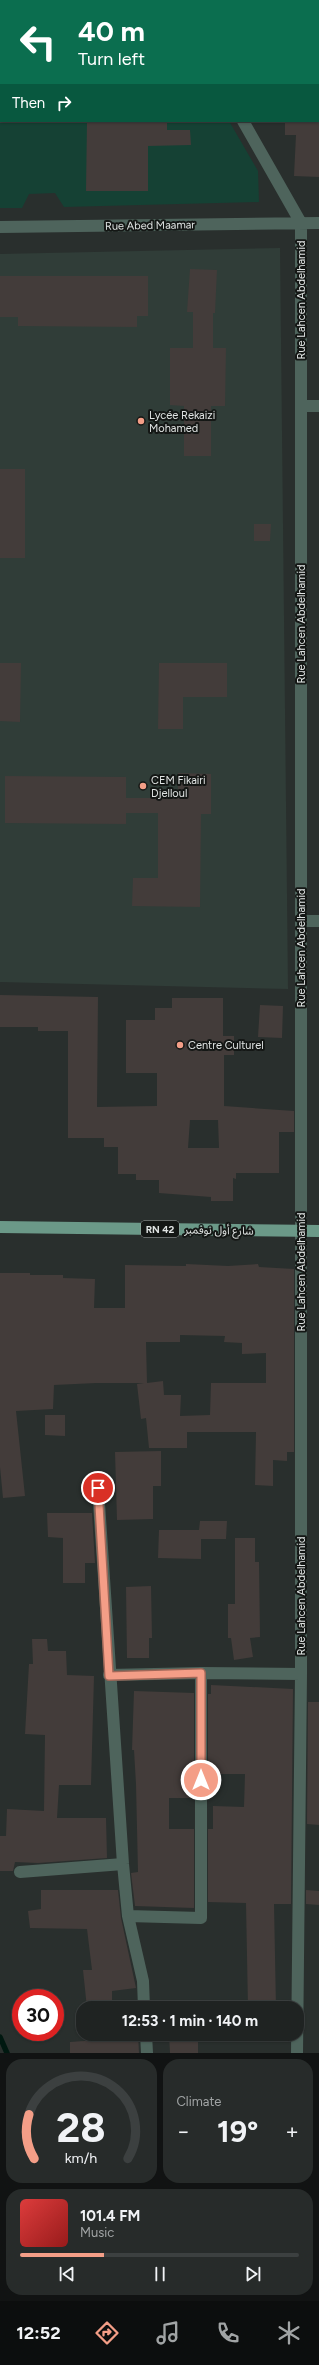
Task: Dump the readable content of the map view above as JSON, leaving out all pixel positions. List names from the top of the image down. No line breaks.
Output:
{"streets":{"main road":["RN 42","شارع أول نوفمبر"],"street":["Rue Abed Maamar","Rue Lahcen Abdelhamid"]},"crossings":[["Rue Abed Maamar","Rue Lahcen Abdelhamid"],["Rue Lahcen Abdelhamid","شارع أول نوفمبر"]],"places":["Lycée Rekaizi Mohamed","CEM Fikairi Djelloul","Centre Culturel"],"page":{"turn":["40 m","Turn left"],"then":"Then","limit":"30","trip":"12:53 · 1 min · 140 m","tile":"Climate","heat":["−","19°","+"],"song":["101.4 FM","Music"],"tabs":"12:52","gauge":["28","km/h"]}}
